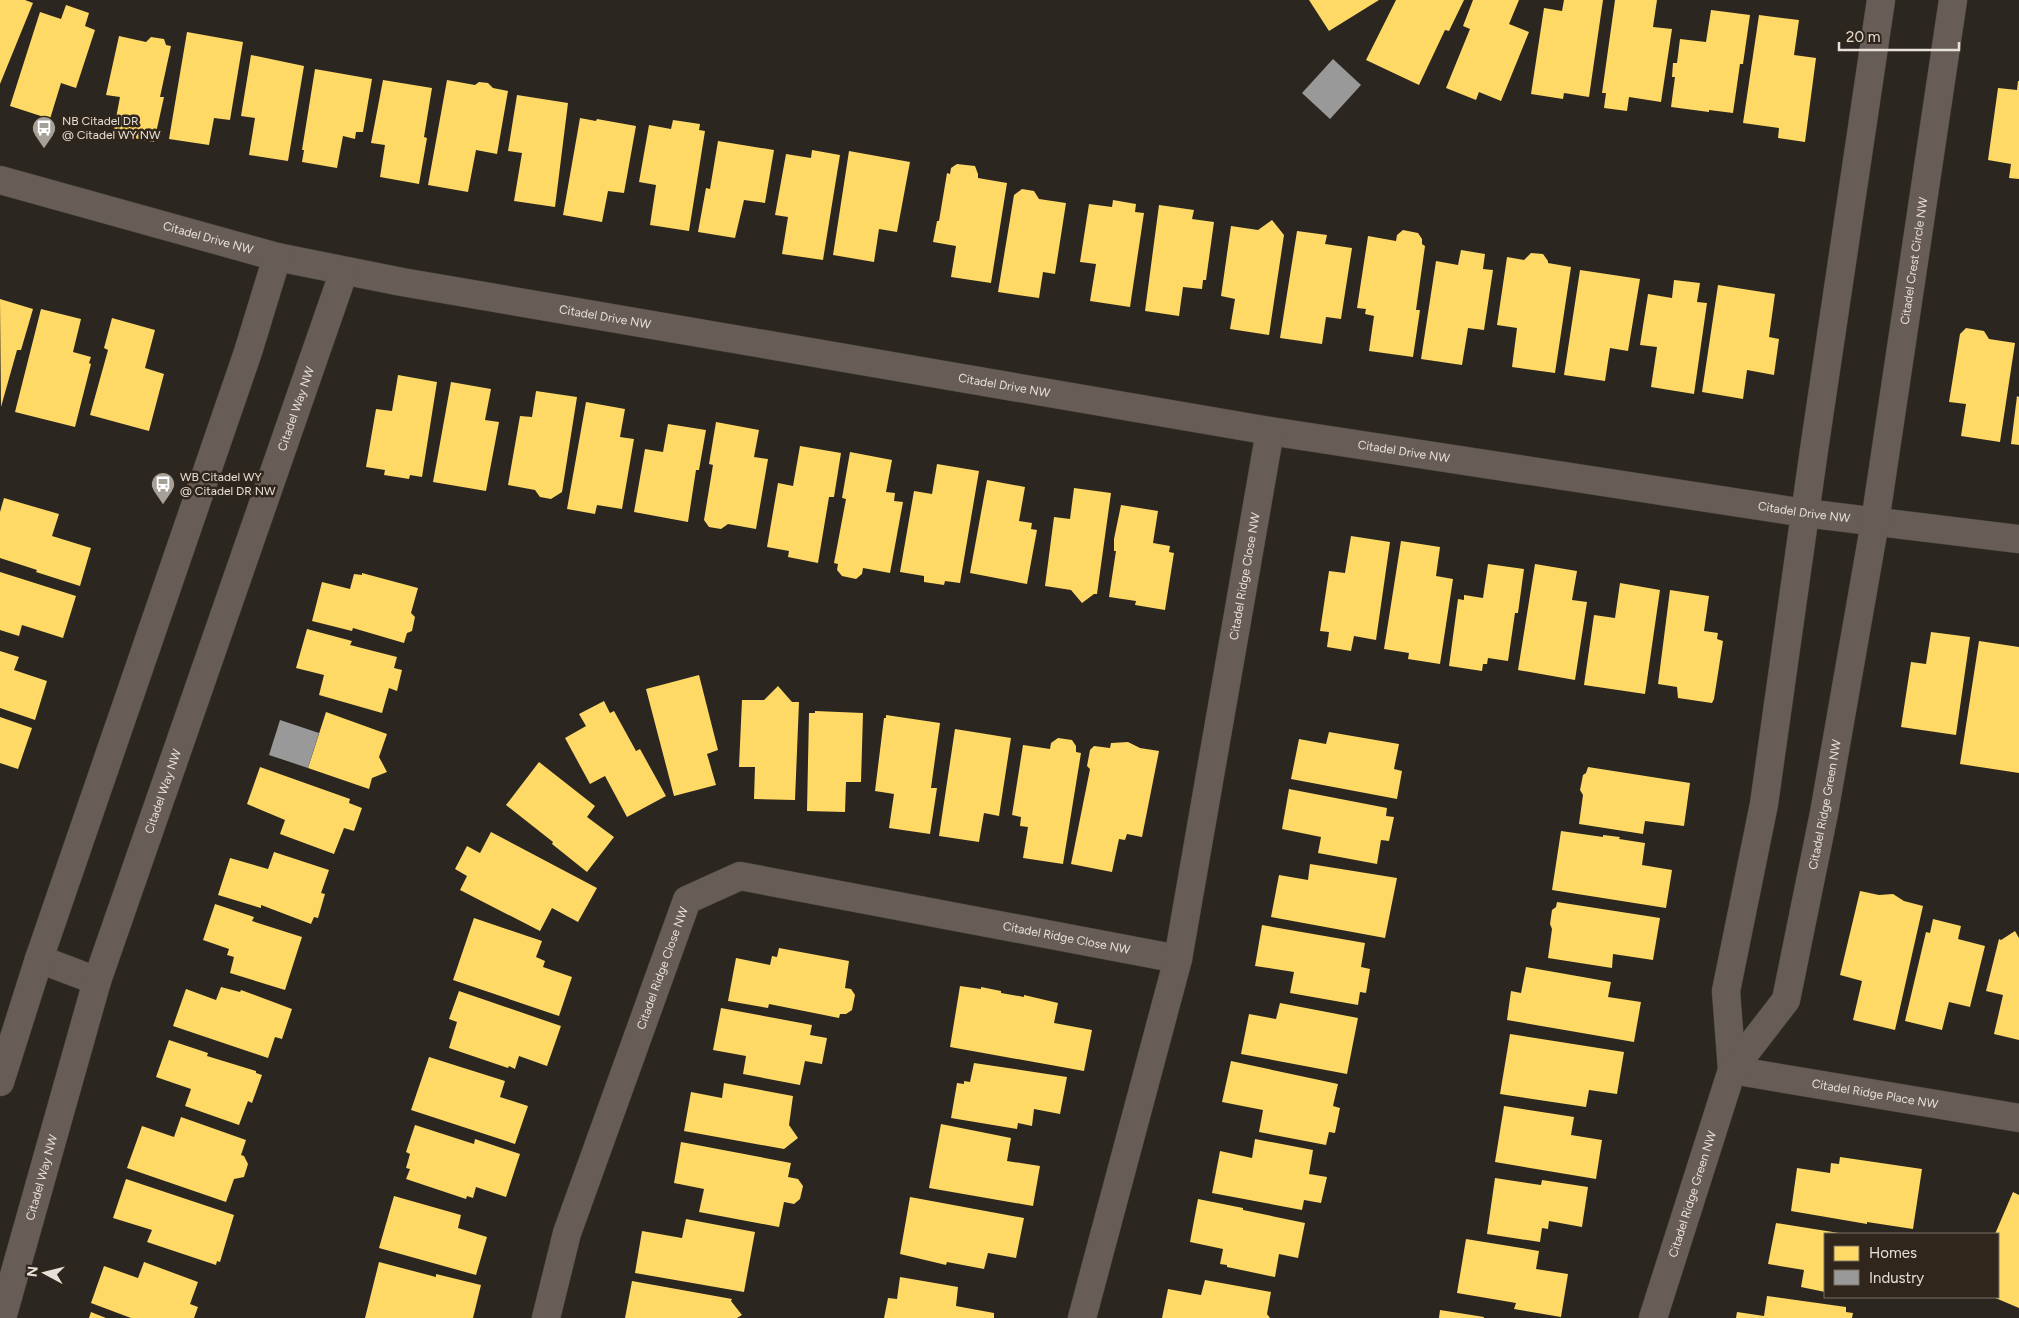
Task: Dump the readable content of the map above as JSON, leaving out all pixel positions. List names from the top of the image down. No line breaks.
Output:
{"streets":{"street":["Citadel Drive NW","Citadel Crest Circle NW","Citadel Way NW","Citadel Ridge Close NW","Citadel Ridge Green NW","Citadel Ridge Place NW"]},"crossings":[["Citadel Drive NW","Citadel Crest Circle NW"],["Citadel Drive NW","Citadel Way NW"],["Citadel Drive NW","Citadel Ridge Close NW"],["Citadel Drive NW","Citadel Ridge Green NW"],["Citadel Crest Circle NW","Citadel Ridge Green NW"],["Citadel Ridge Green NW","Citadel Ridge Place NW"]],"places":{"bus stop":["NB Citadel DR @ Citadel WY NW","WB Citadel WY @ Citadel DR NW"]},"legend":["Homes","Industry"],"scale_bar":"20 m","north":"left"}
